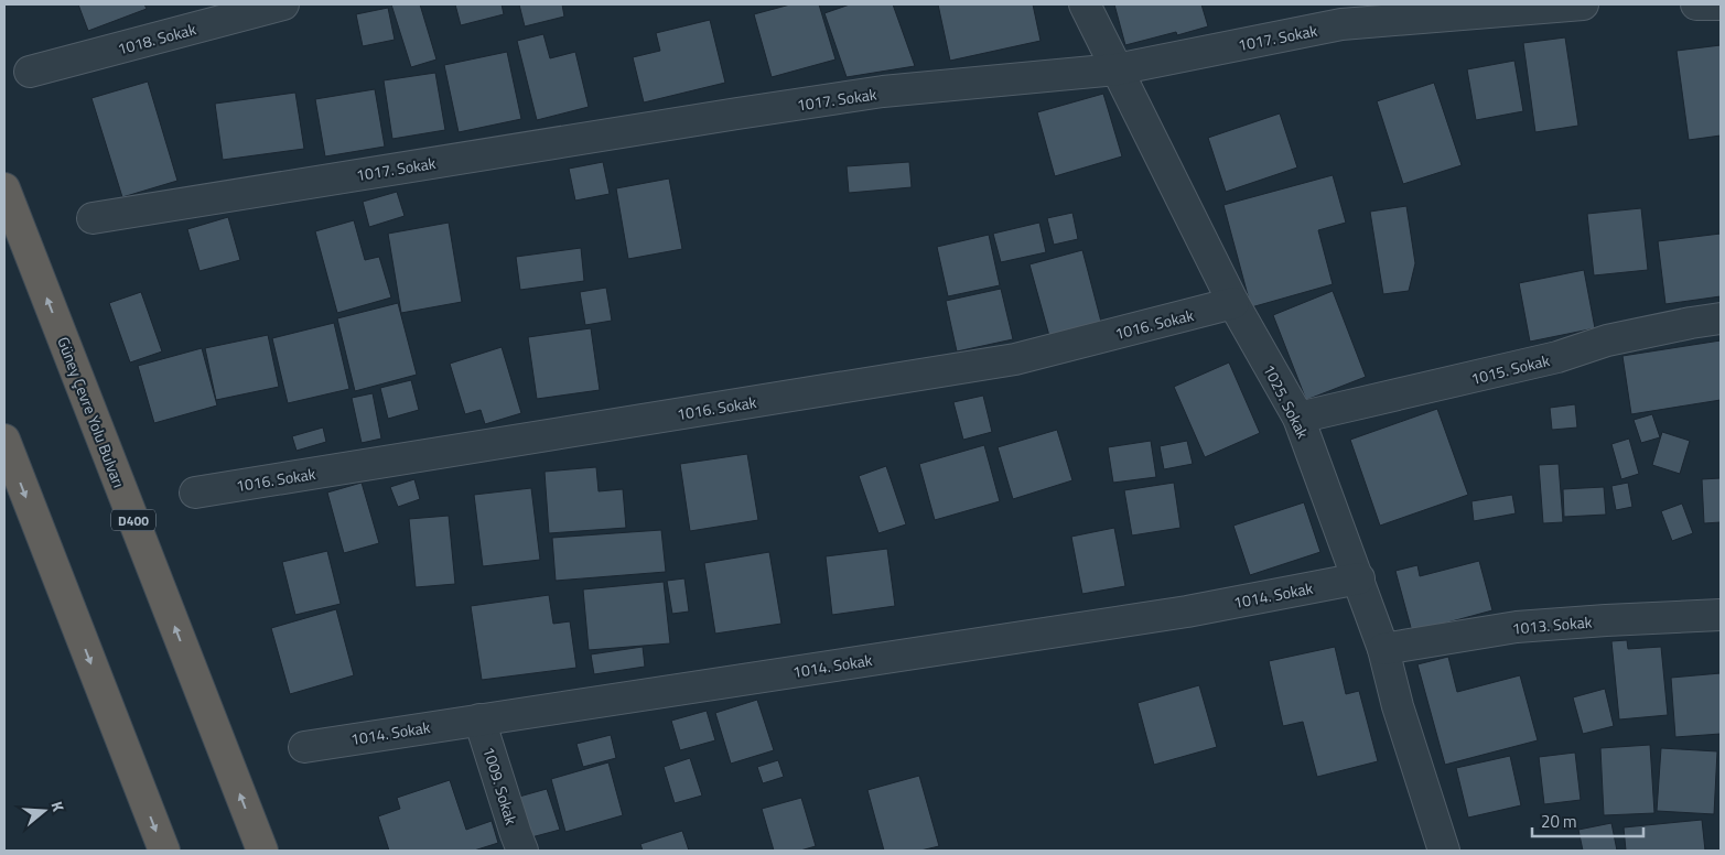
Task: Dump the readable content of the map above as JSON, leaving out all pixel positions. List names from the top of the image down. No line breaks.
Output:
{"streets":{"highway":["Güney Çevre Yolu Bulvarı","D400"],"street":["1017. Sokak","1018. Sokak","1016. Sokak","1015. Sokak","1025. Sokak","1014. Sokak","1013. Sokak","1009. Sokak"]},"crossings":[["1017. Sokak","1025. Sokak"],["1016. Sokak","1025. Sokak"],["1015. Sokak","1025. Sokak"],["1025. Sokak","1014. Sokak"],["1025. Sokak","1013. Sokak"],["1014. Sokak","1009. Sokak"]],"scale_bar":"20 m","north":"right"}
